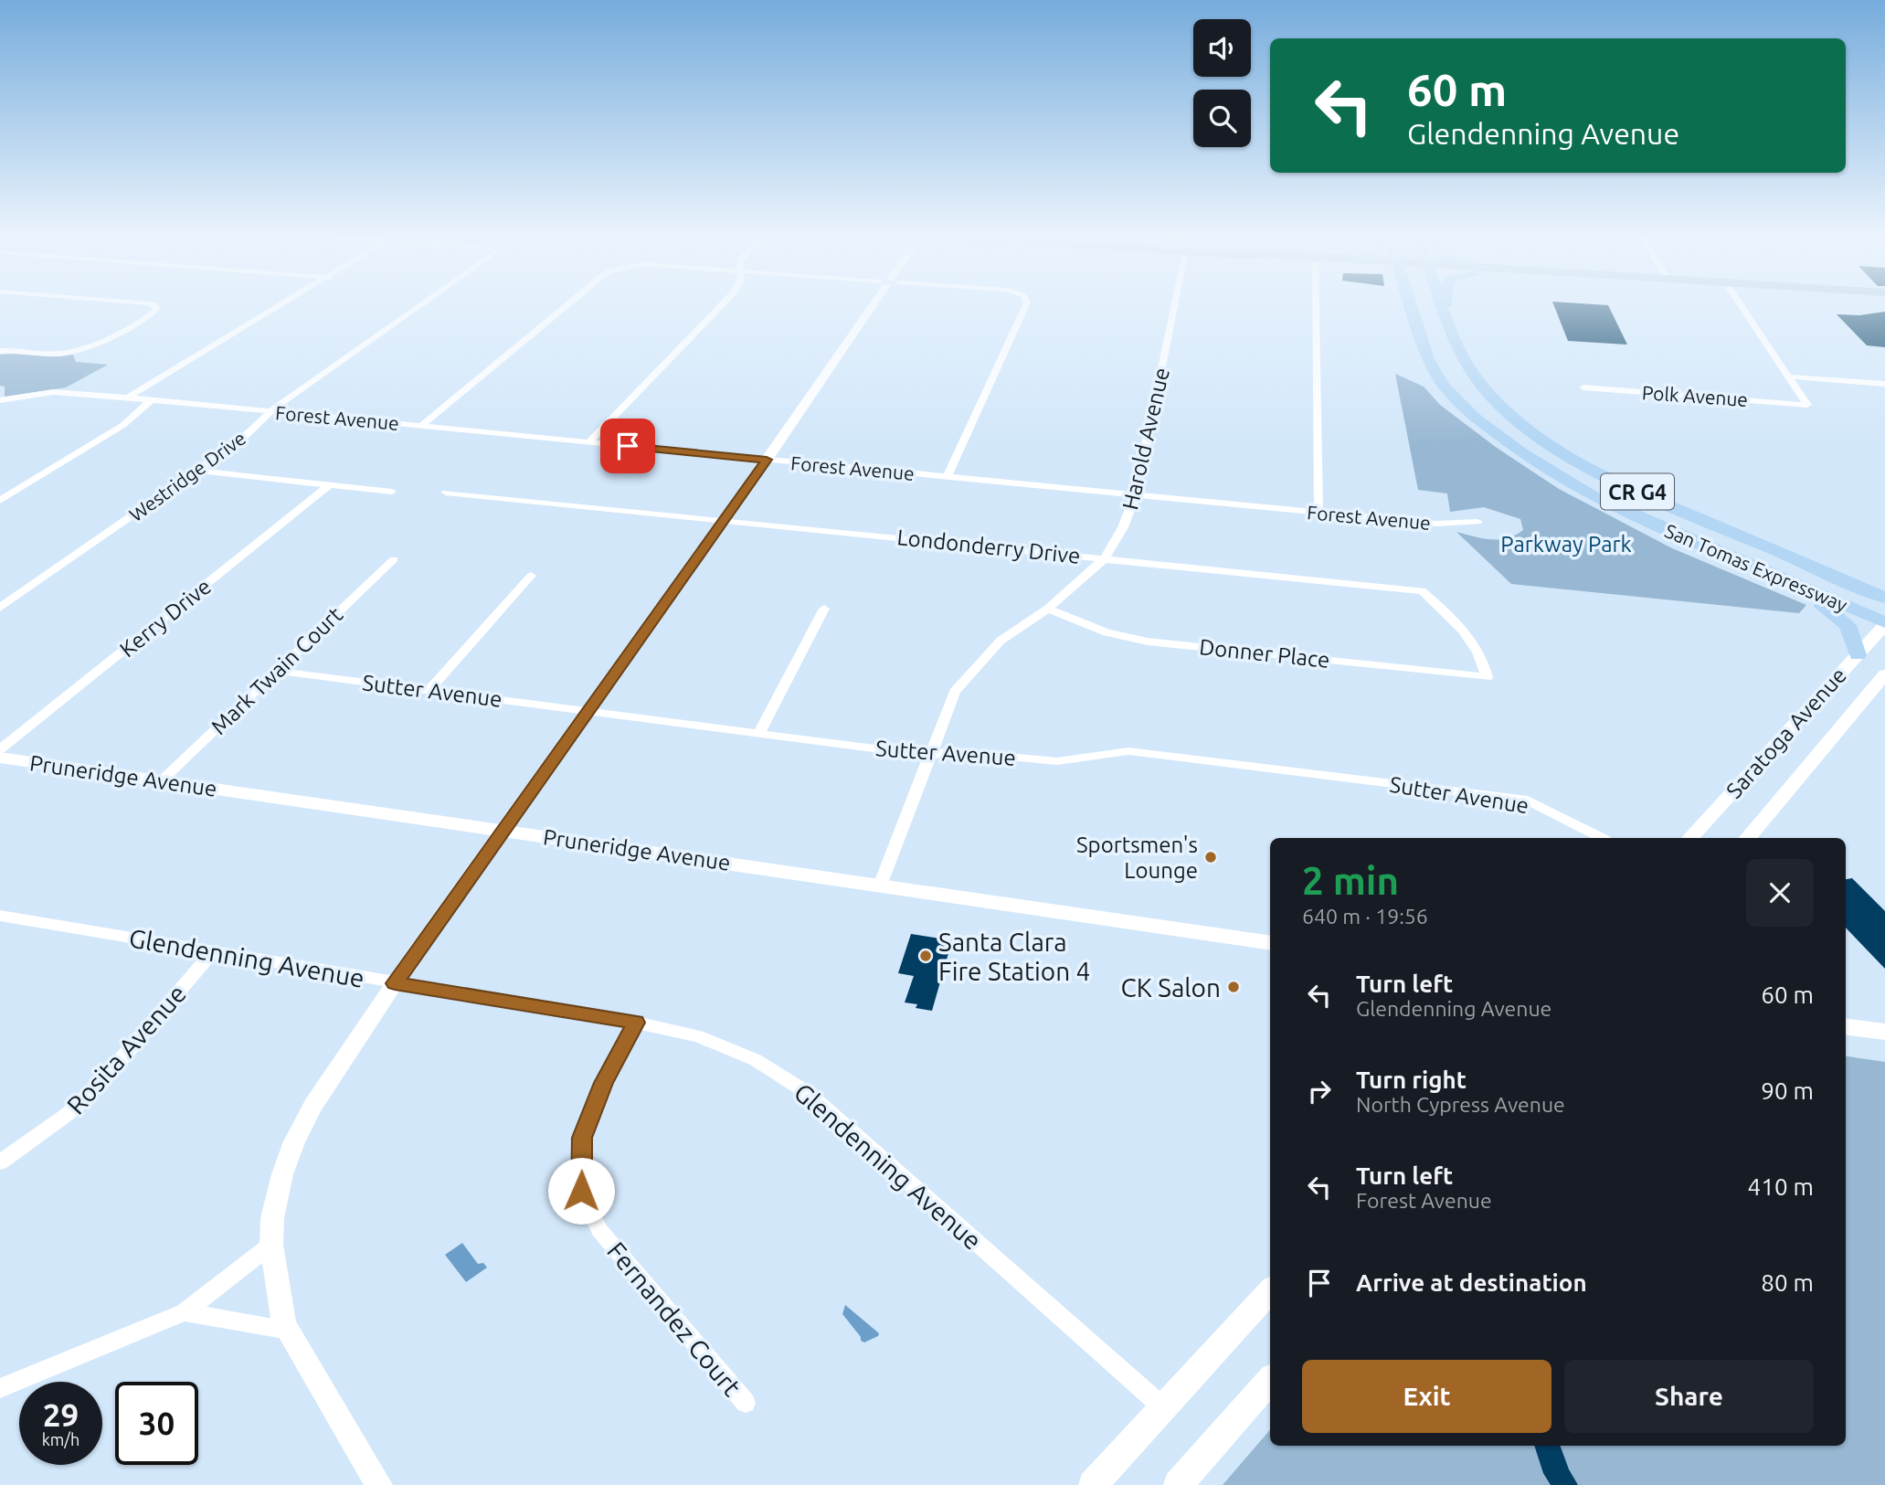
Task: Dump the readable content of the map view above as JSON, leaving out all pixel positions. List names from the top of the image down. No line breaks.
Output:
{"streets":{"highway":["CR G4","San Tomas Expressway"],"main road":["Saratoga Avenue","Pruneridge Avenue"],"street":["Polk Avenue","Forest Avenue","Harold Avenue","Westridge Drive","Londonderry Drive","Kerry Drive","Donner Place","Mark Twain Court","Sutter Avenue","Glendenning Avenue","Rosita Avenue","Fernandez Court"]},"crossings":[["Forest Avenue","Harold Avenue"],["Forest Avenue","Westridge Drive"],["Harold Avenue","Londonderry Drive"],["Harold Avenue","Donner Place"],["Harold Avenue","Sutter Avenue"],["Harold Avenue","Pruneridge Avenue"],["Londonderry Drive","Donner Place"],["San Tomas Expressway","Saratoga Avenue"],["Mark Twain Court","Sutter Avenue"],["Mark Twain Court","Pruneridge Avenue"],["Glendenning Avenue","Rosita Avenue"],["Glendenning Avenue","Fernandez Court"]],"parks":["Parkway Park"],"places":["Sportsmen's Lounge","Santa Clara Fire Station 4","CK Salon"],"page":{"turn":["60 m","Glendenning Avenue"],"heading":["2 min","640 m · 19:56"],"list":[{"name":"Turn left","note":"Glendenning Avenue","value":"60 m"},{"name":"Turn right","note":"North Cypress Avenue","value":"90 m"},{"name":"Turn left","note":"Forest Avenue","value":"410 m"},{"name":"Arrive at destination","value":"80 m"}],"buttons":["Exit","Share"],"speed":"29 km/h","limit":"30"}}
